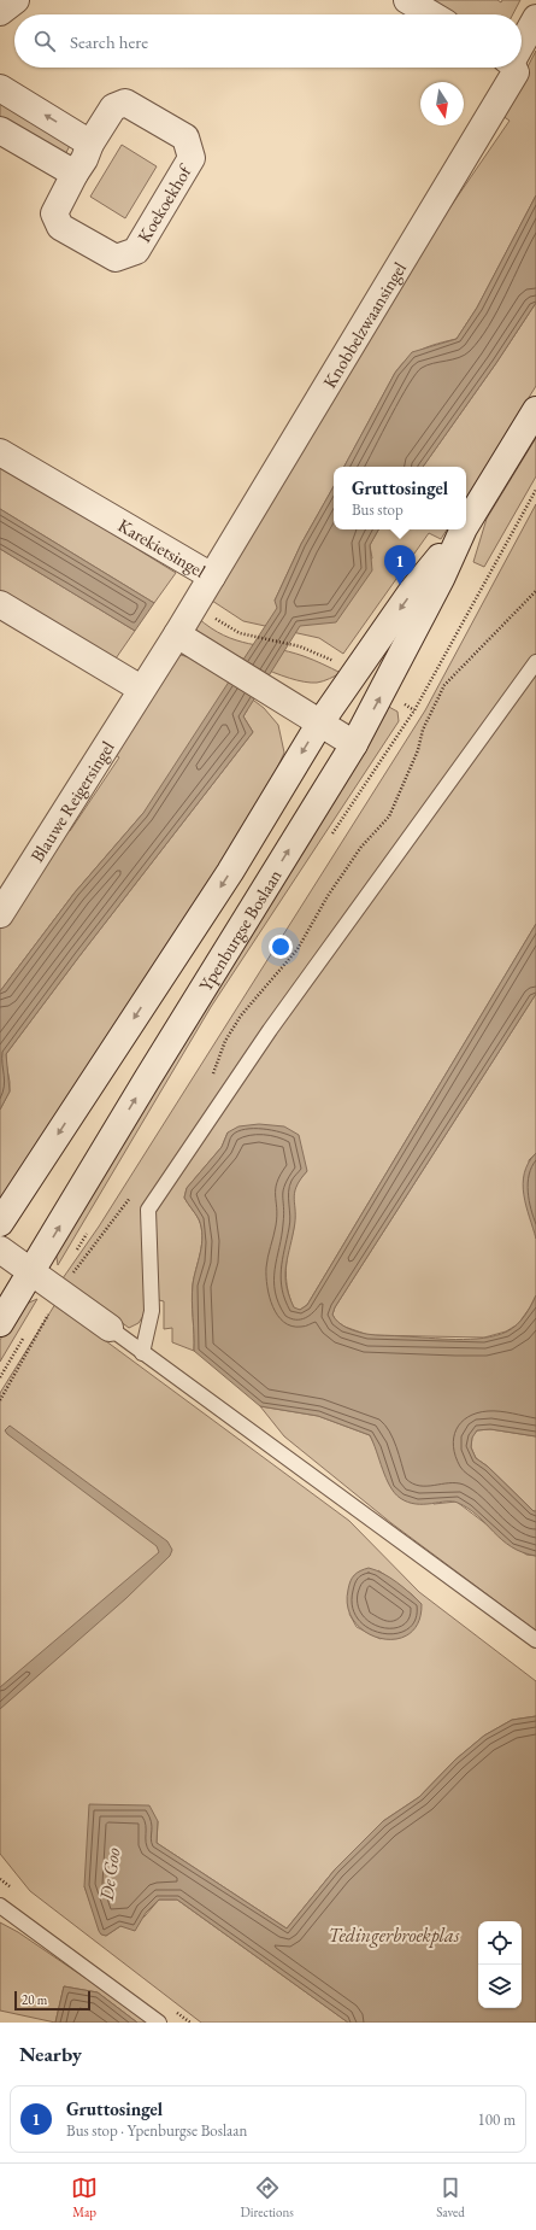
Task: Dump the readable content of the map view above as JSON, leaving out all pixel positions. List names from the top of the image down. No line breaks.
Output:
{"streets":{"street":["Koekoekhof","Knobbelzwaansingel","Karekietsingel","Blauwe Reigersingel","Ypenburgse Boslaan"]},"crossings":[["Knobbelzwaansingel","Karekietsingel"],["Karekietsingel","Blauwe Reigersingel"]],"water":["De Goo","Tedingerbroekplas"],"scale_bar":"20 m","north":"bottom","page":{"search":"Search here","popup":["Gruttosingel","Bus stop"],"pins":"1","scale":"20 m","heading":"Nearby","list":[{"mark":"1","name":"Gruttosingel","note":"Bus stop · Ypenburgse Boslaan","value":"100 m"}],"nav":["Map","Directions","Saved"]}}
